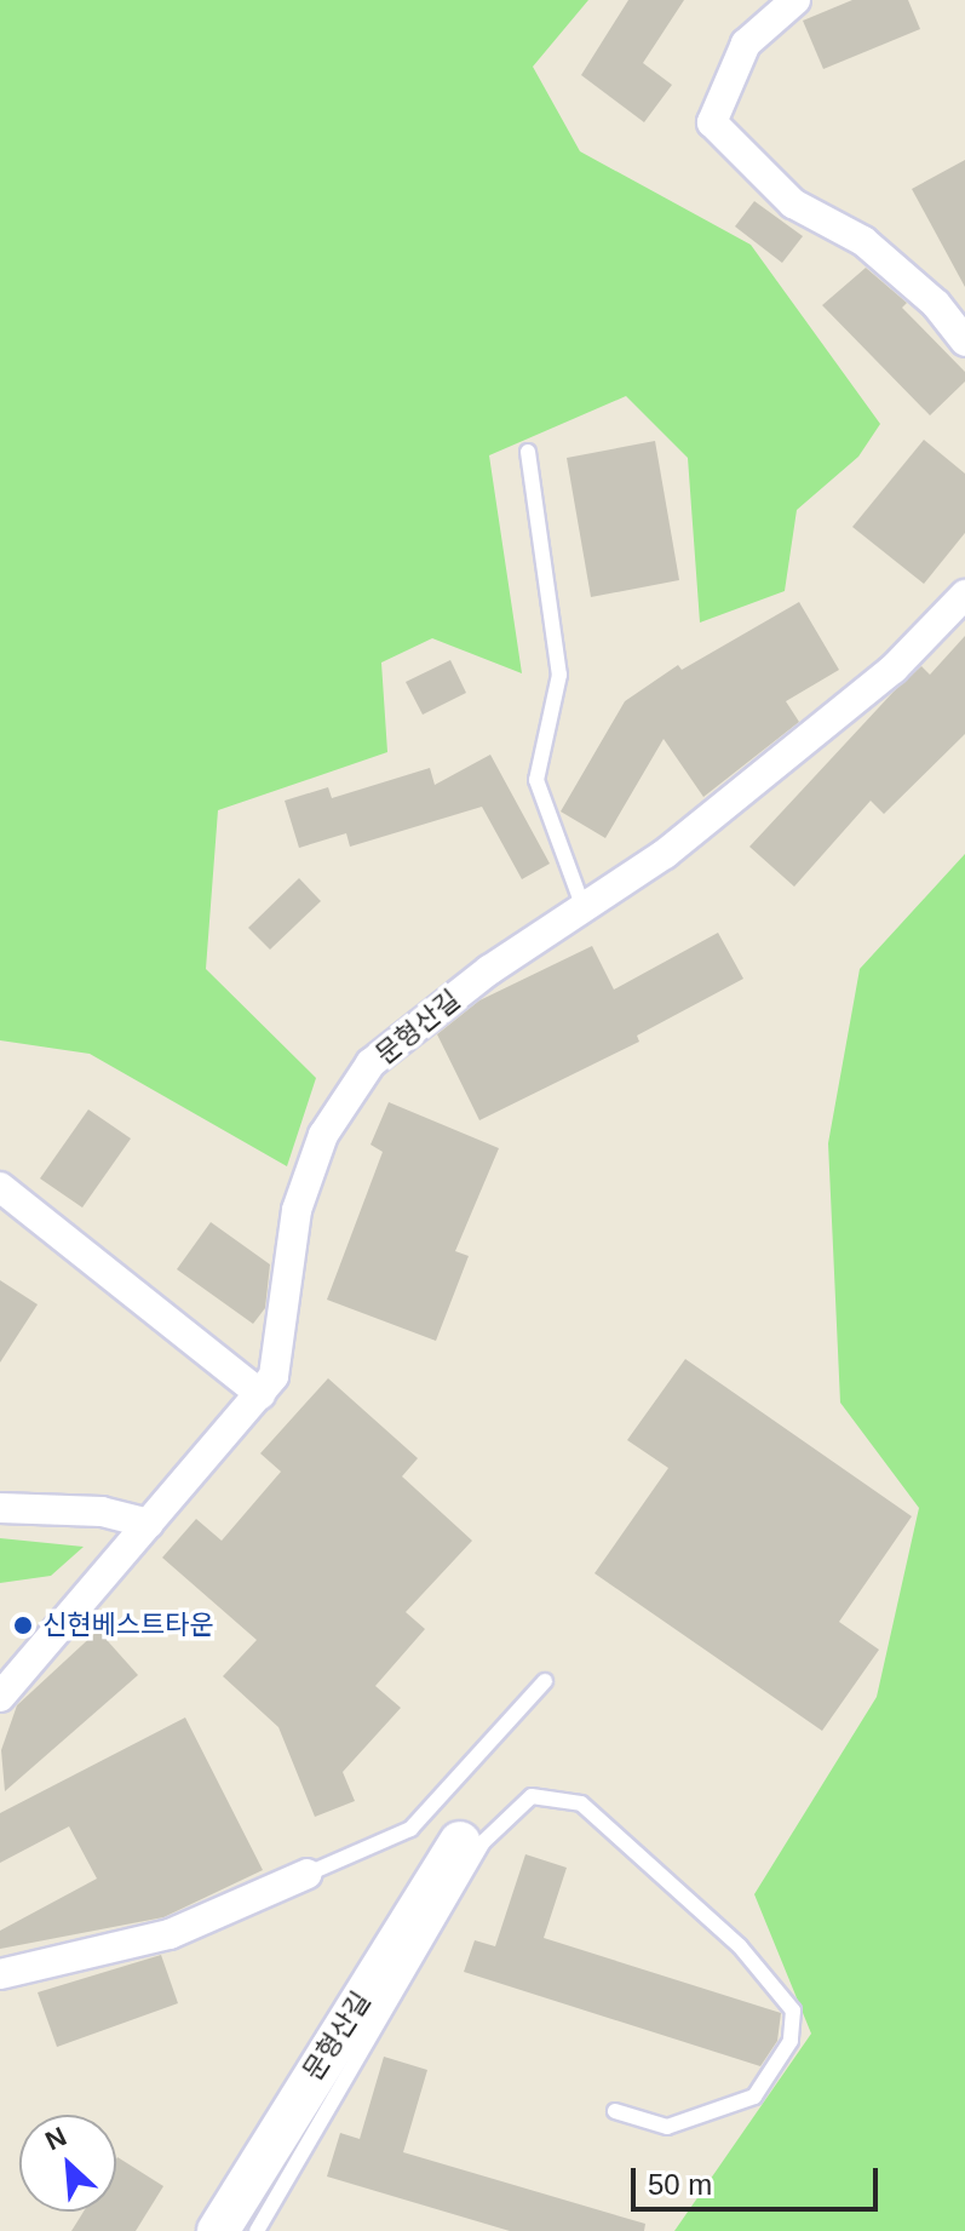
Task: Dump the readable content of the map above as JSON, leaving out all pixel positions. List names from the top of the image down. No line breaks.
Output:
{"streets":{"street":["문형산길"]},"places":["신현베스트타운"],"scale_bar":"50 m","north":"top left"}
